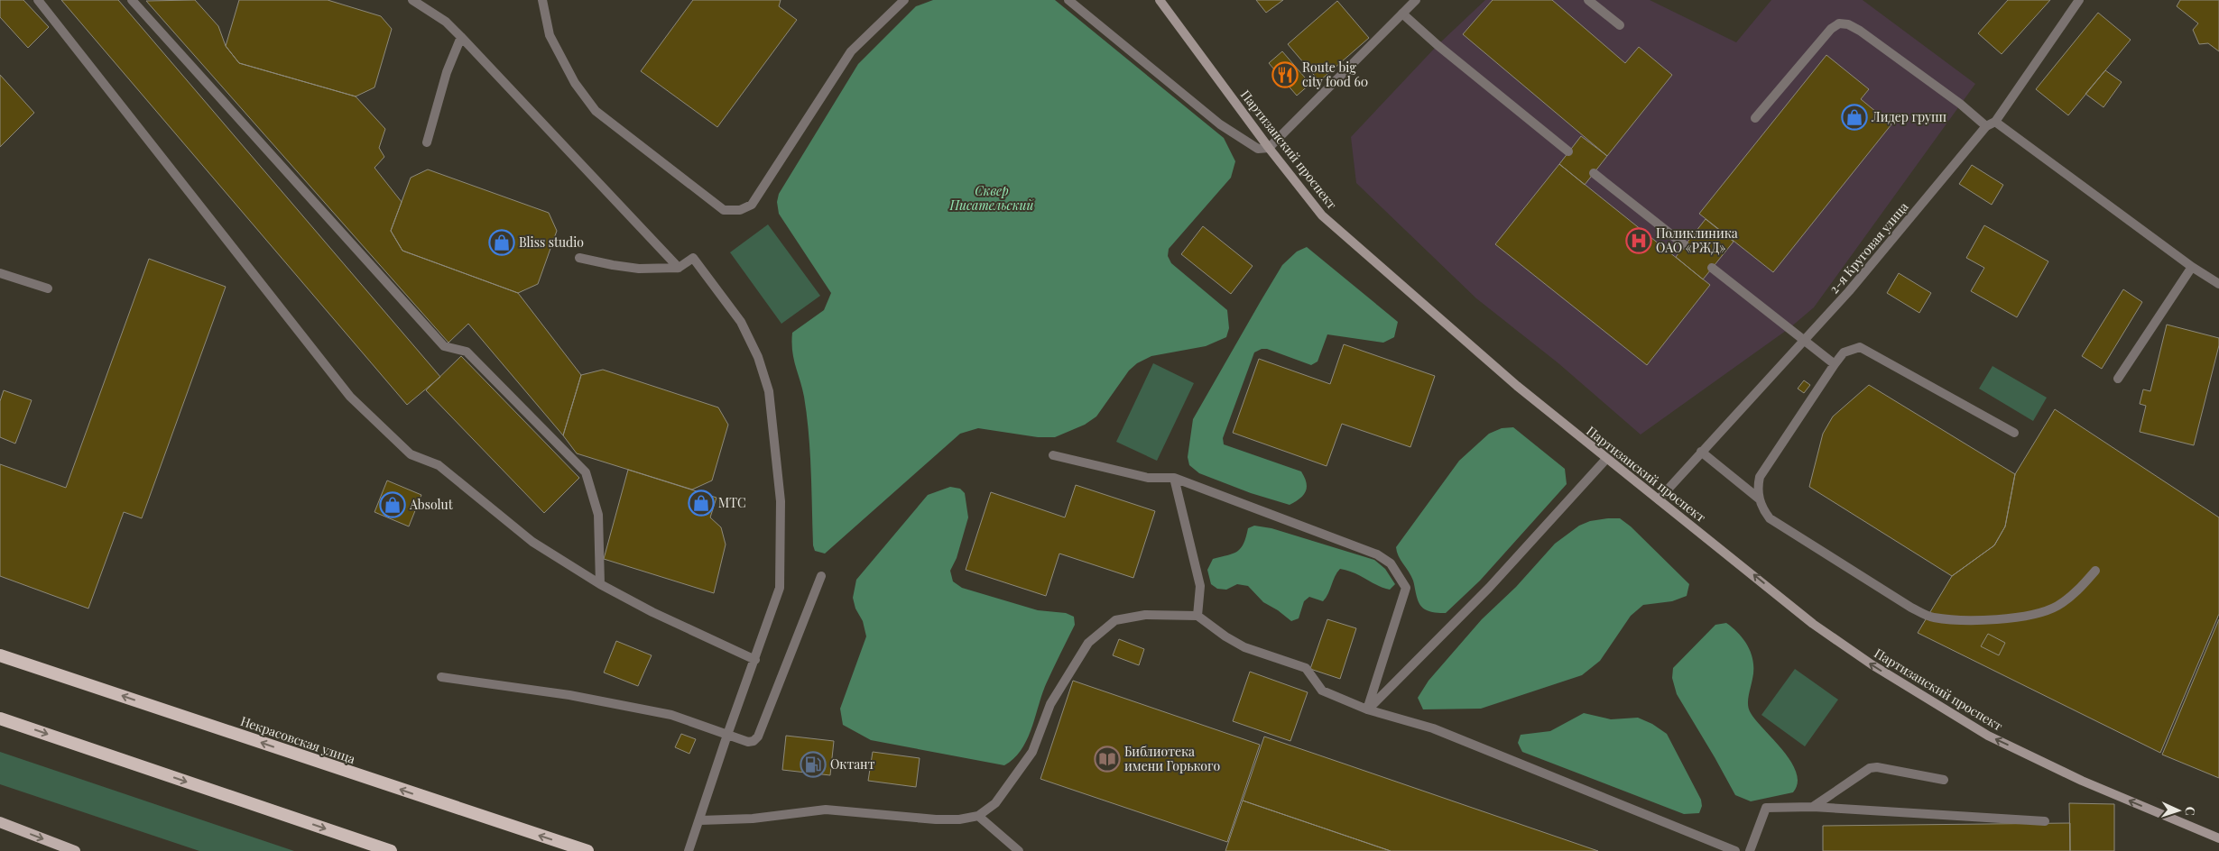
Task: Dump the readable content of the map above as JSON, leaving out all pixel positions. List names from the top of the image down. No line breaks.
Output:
{"streets":{"highway":["Некрасовская улица"],"main road":["Партизанский проспект"],"street":["2-я Круговая улица"]},"crossings":[["Партизанский проспект","2-я Круговая улица"]],"one_way":["Партизанский проспект"],"parks":["Cквер Писательский"],"places":{"restaurant":["Route big city food 60"],"shop":["Лидер групп","Bliss studio","МТС","Absolut"],"hospital":["Поликлиника ОАО «РЖД»"],"library":["Библиотека имени Горького"],"fuel station":["Октант"]},"north":"right"}
